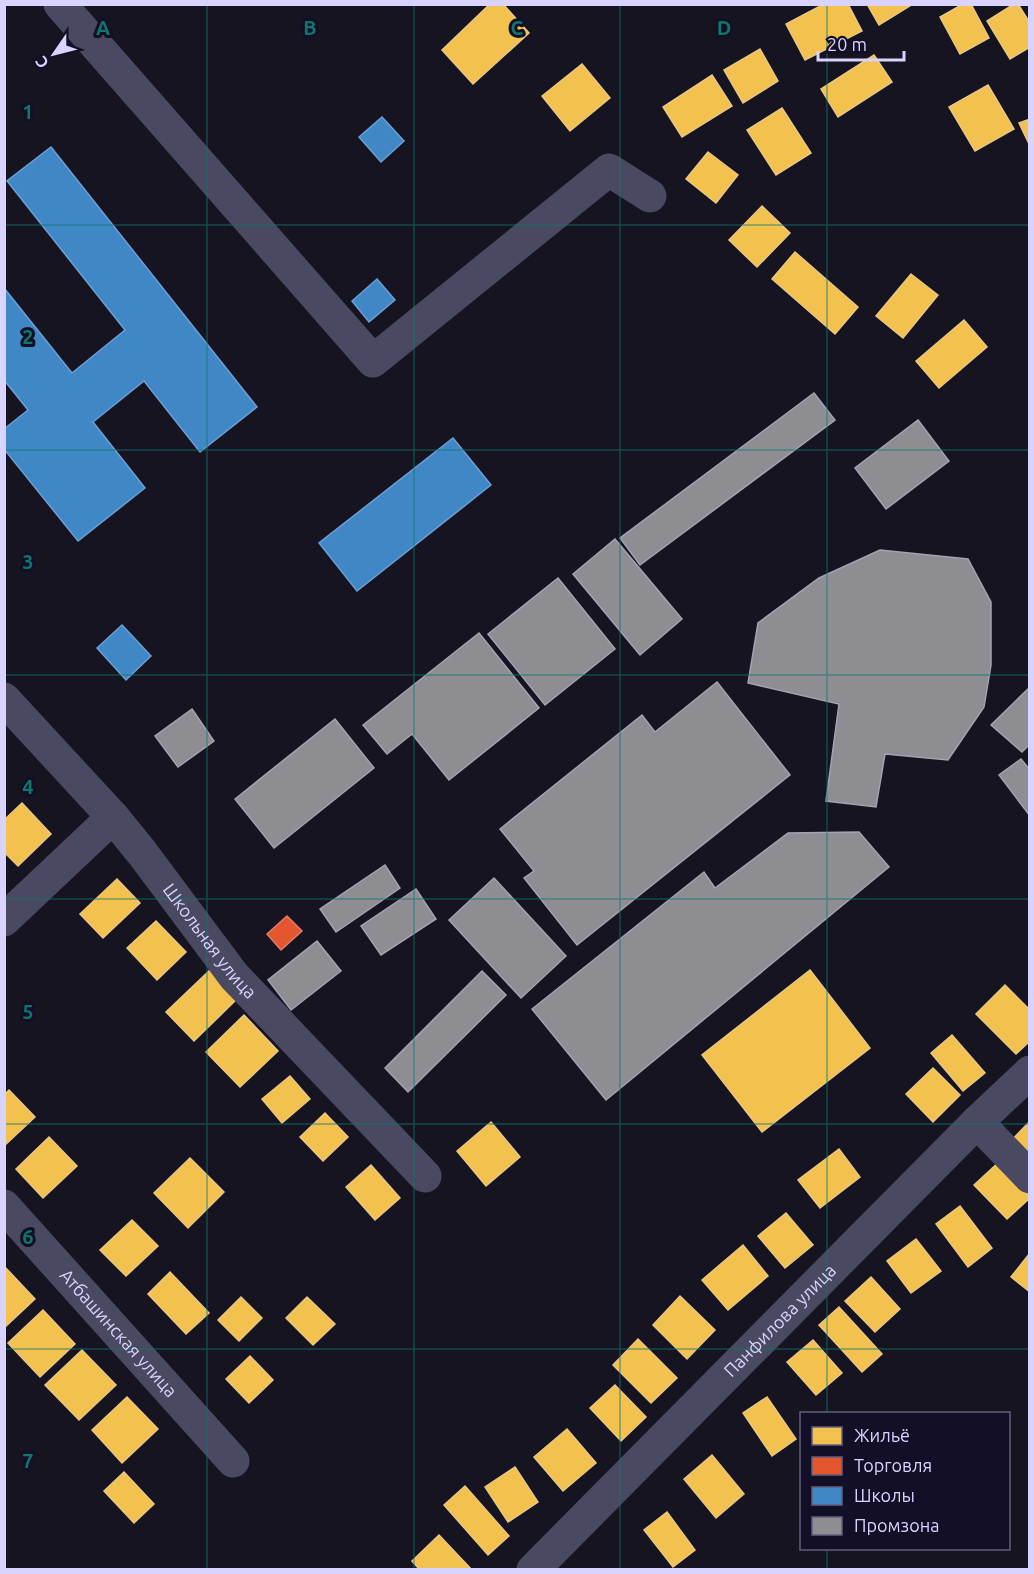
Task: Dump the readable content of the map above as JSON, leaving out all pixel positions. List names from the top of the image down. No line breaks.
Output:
{"streets":{"street":["Школьная улица","Панфилова улица","Атбашинская улица"]},"legend":["Жильё","Торговля","Школы","Промзона"],"scale_bar":"20 m","north":"bottom left","grid":{"columns":["A","B","C","D"],"rows":["1","2","3","4","5","6","7"]}}
